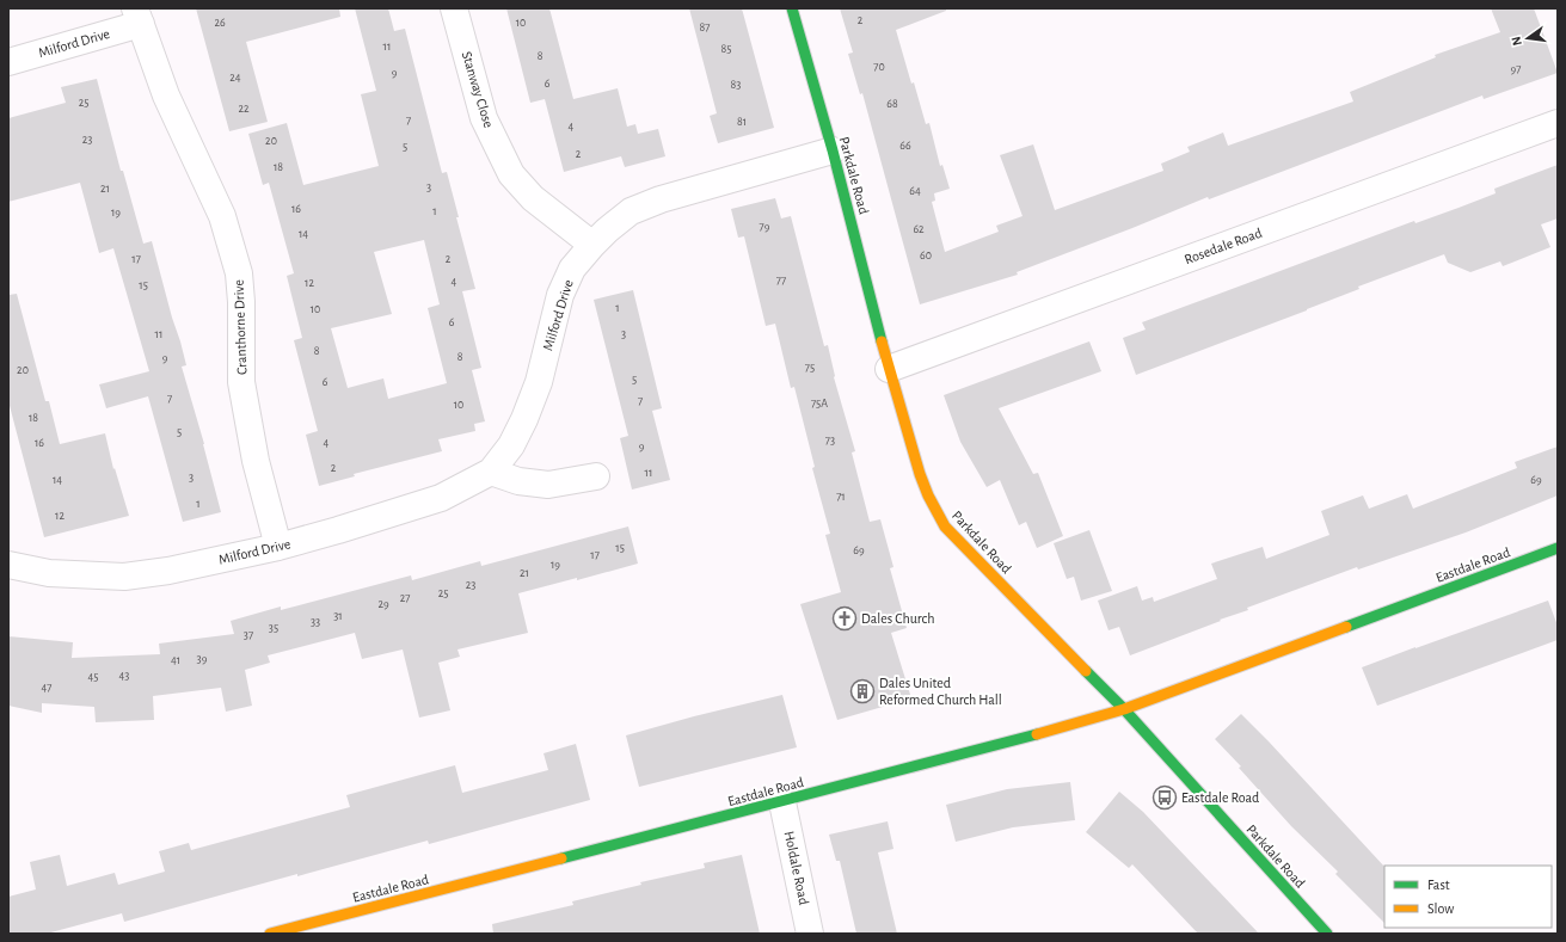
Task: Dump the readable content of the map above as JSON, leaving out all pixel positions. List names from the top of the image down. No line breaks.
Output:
{"streets":{"street":["Milford Drive","Stanway Close","Parkdale Road","Rosedale Road","Cranthorne Drive","Eastdale Road","Holdale Road"]},"crossings":[["Milford Drive","Stanway Close"],["Milford Drive","Parkdale Road"],["Milford Drive","Cranthorne Drive"],["Parkdale Road","Rosedale Road"],["Parkdale Road","Eastdale Road"],["Eastdale Road","Holdale Road"]],"places":{"church":["Dales Church"],"building":["Dales United Reformed Church Hall"],"bus stop":["Eastdale Road"]},"house_numbers":["2","26","10","87","11","85","8","70","97","9","24","6","83","25","68","22","7","81","4","23","20","66","5","2","18","3","21","64","16","1","19","79","62","14","60","17","2","77","4","12","15","1","10","6","11","3","8","8","9","75","20","5","6","7","7","75A","10","18","5","73","16","4","9","2","11","3","14","69","71","1","12","15","69","17","19","21","23","25","27","29","31","33","35","37","39","41","43","45","47"],"legend":["Fast","Slow"],"north":"left"}
